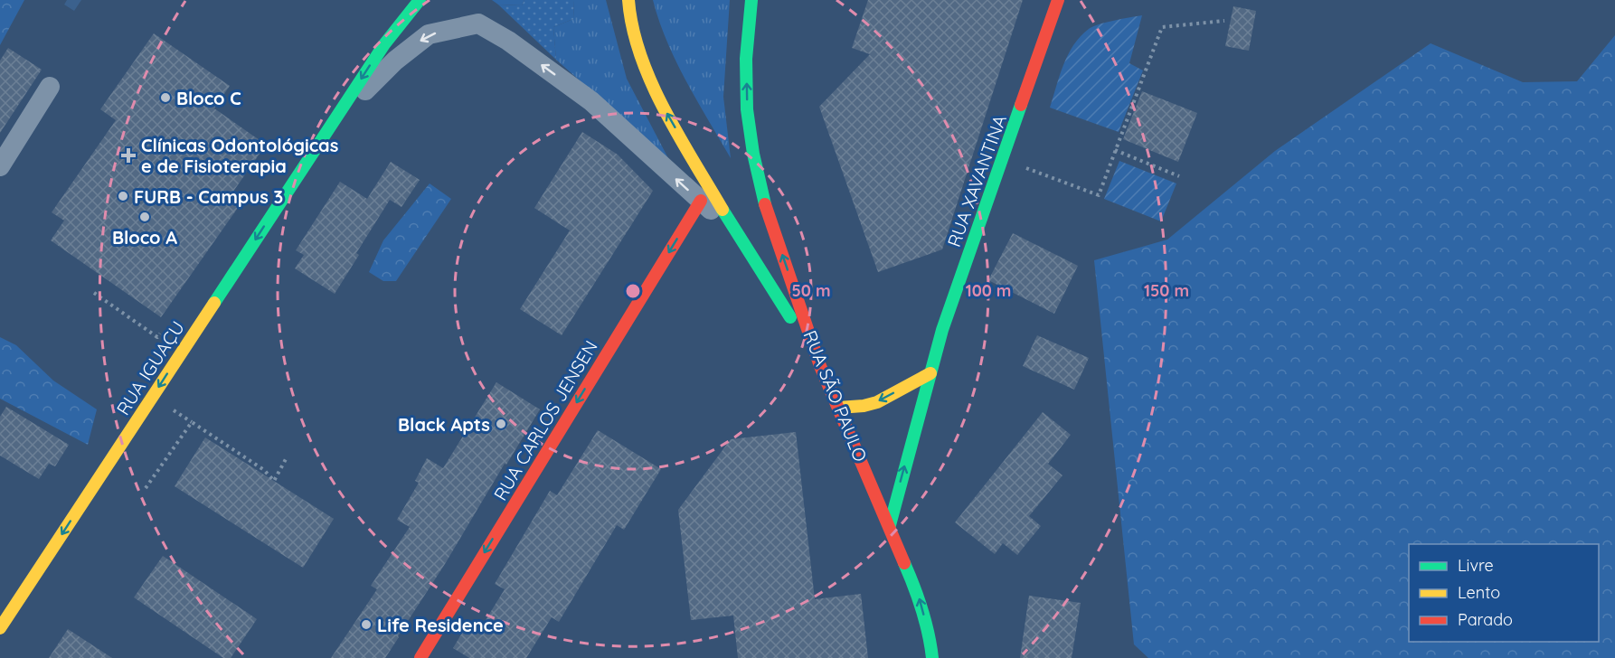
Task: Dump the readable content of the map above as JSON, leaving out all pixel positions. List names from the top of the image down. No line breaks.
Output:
{"streets":{"main road":["RUA XAVANTINA","RUA IGUAÇU","RUA SÃO PAULO","RUA CARLOS JENSEN"]},"crossings":[["RUA XAVANTINA","RUA SÃO PAULO"]],"one_way":["RUA IGUAÇU","RUA CARLOS JENSEN"],"places":{"other":["Bloco C","FURB - Campus 3","Bloco A","Black Apts","Life Residence"],"health":["Clínicas Odontológicas e de Fisioterapia"]},"legend":["Livre","Lento","Parado"],"rings":["50 m","100 m","150 m"]}
